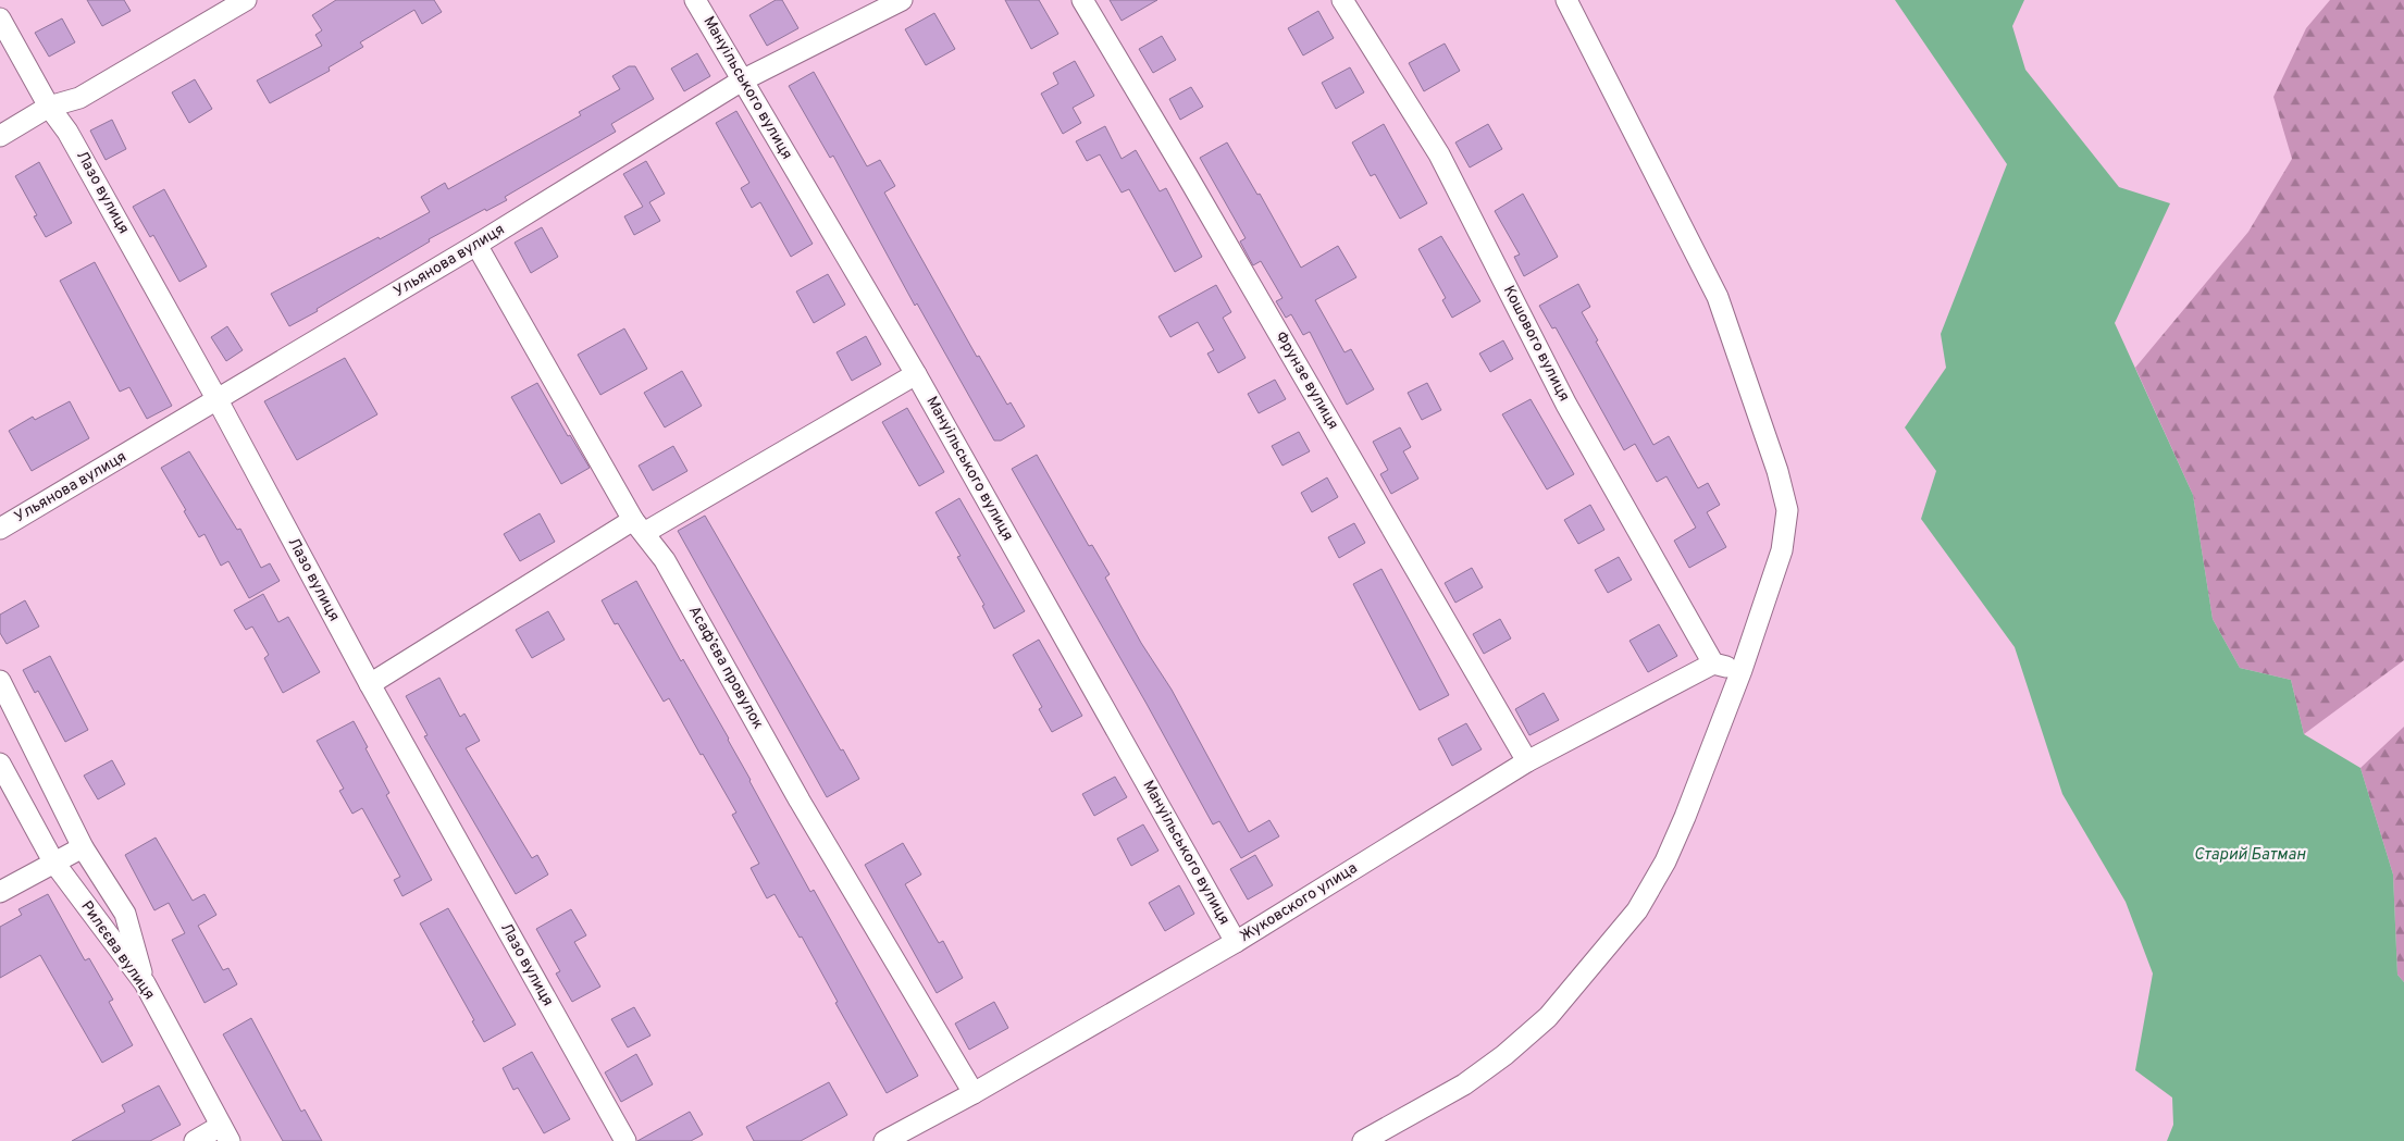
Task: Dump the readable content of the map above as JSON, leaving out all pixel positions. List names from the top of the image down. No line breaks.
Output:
{"streets":{"street":["Мануільського вулиця","Лазо вулиця","Ульянова вулиця","Кошового вулиця","Фрунзе вулиця","Асаф’єва провулок","Жуковского улица","Рилєєва вулиця"]},"crossings":[["Мануільського вулиця","Ульянова вулиця"],["Мануільського вулиця","Жуковского улица"],["Лазо вулиця","Ульянова вулиця"],["Ульянова вулиця","Асаф’єва провулок"],["Кошового вулиця","Жуковского улица"],["Фрунзе вулиця","Жуковского улица"],["Асаф’єва провулок","Жуковского улица"]],"water":["Старий Батман"]}
